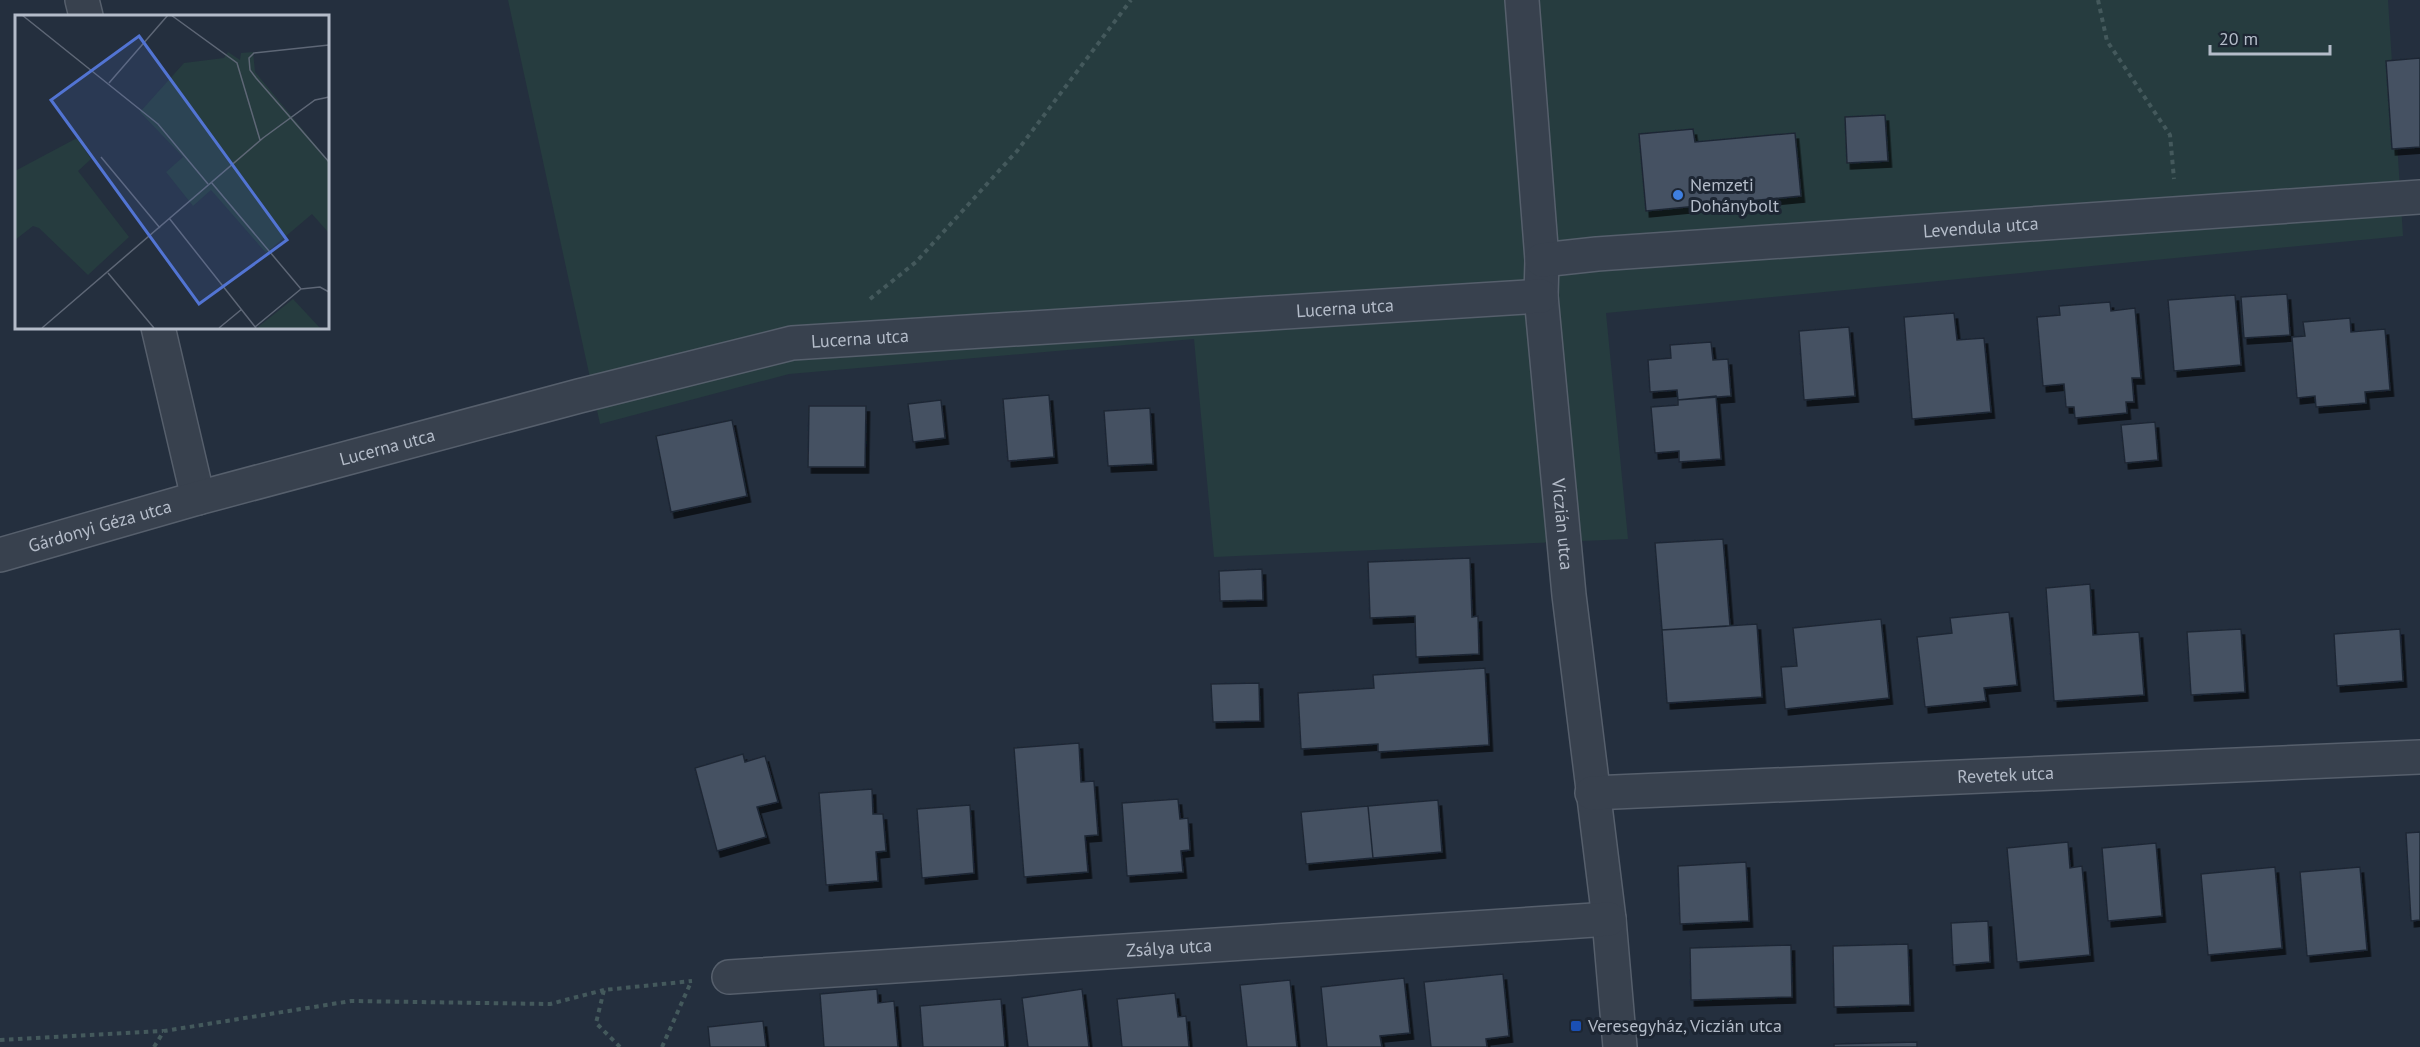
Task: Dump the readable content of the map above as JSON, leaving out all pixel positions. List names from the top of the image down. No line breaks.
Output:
{"streets":{"street":["Levendula utca","Lucerna utca","Viczián utca","Gárdonyi Géza utca","Revetek utca","Zsálya utca"]},"crossings":[["Levendula utca","Viczián utca"],["Lucerna utca","Viczián utca"],["Lucerna utca","Gárdonyi Géza utca"],["Viczián utca","Revetek utca"],["Viczián utca","Zsálya utca"]],"places":{"other":["Nemzeti Dohánybolt"],"transit":["Veresegyház, Viczián utca"]},"scale_bar":"20 m"}
